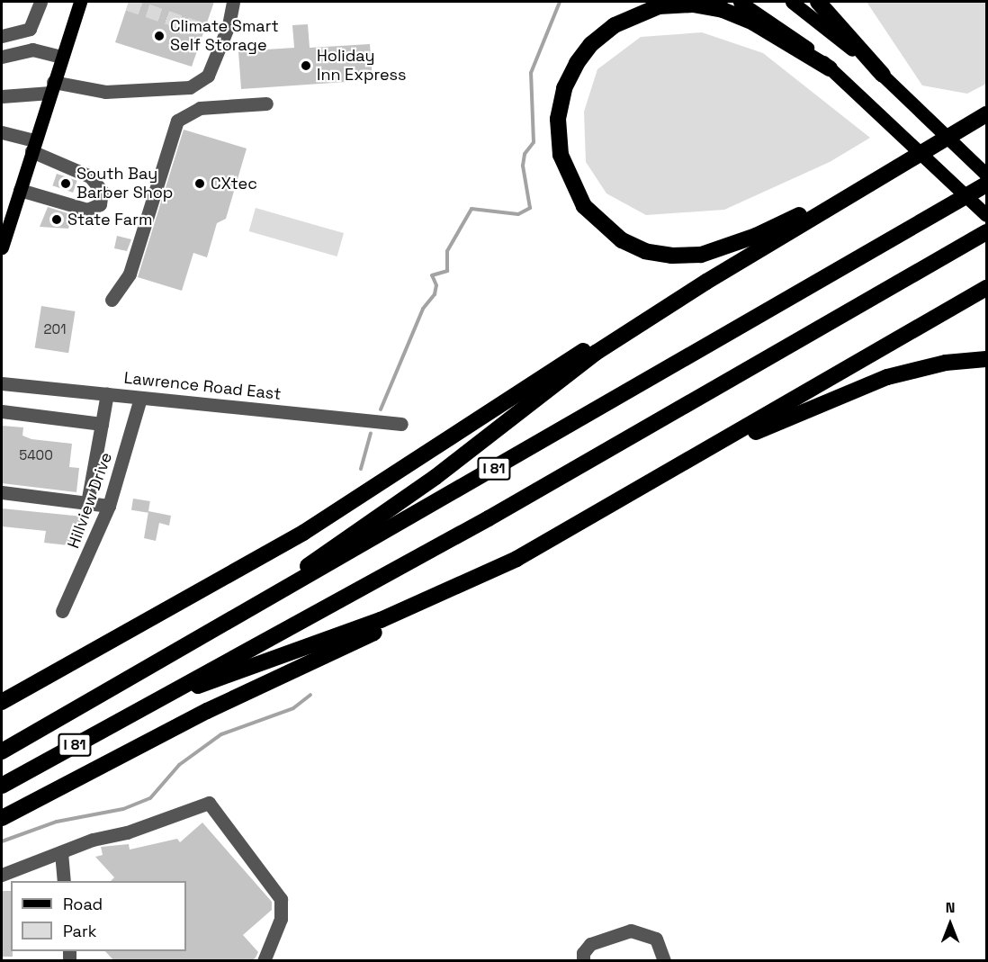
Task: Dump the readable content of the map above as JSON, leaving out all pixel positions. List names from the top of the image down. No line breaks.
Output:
{"streets":{"highway":["I 81"],"street":["Lawrence Road East","Hillview Drive"]},"crossings":[["Lawrence Road East","Hillview Drive"]],"places":["Climate Smart Self Storage","Holiday Inn Express","South Bay Barber Shop","CXtec","State Farm"],"house_numbers":["201","5400"],"legend":["Road","Park"],"north":"top"}
